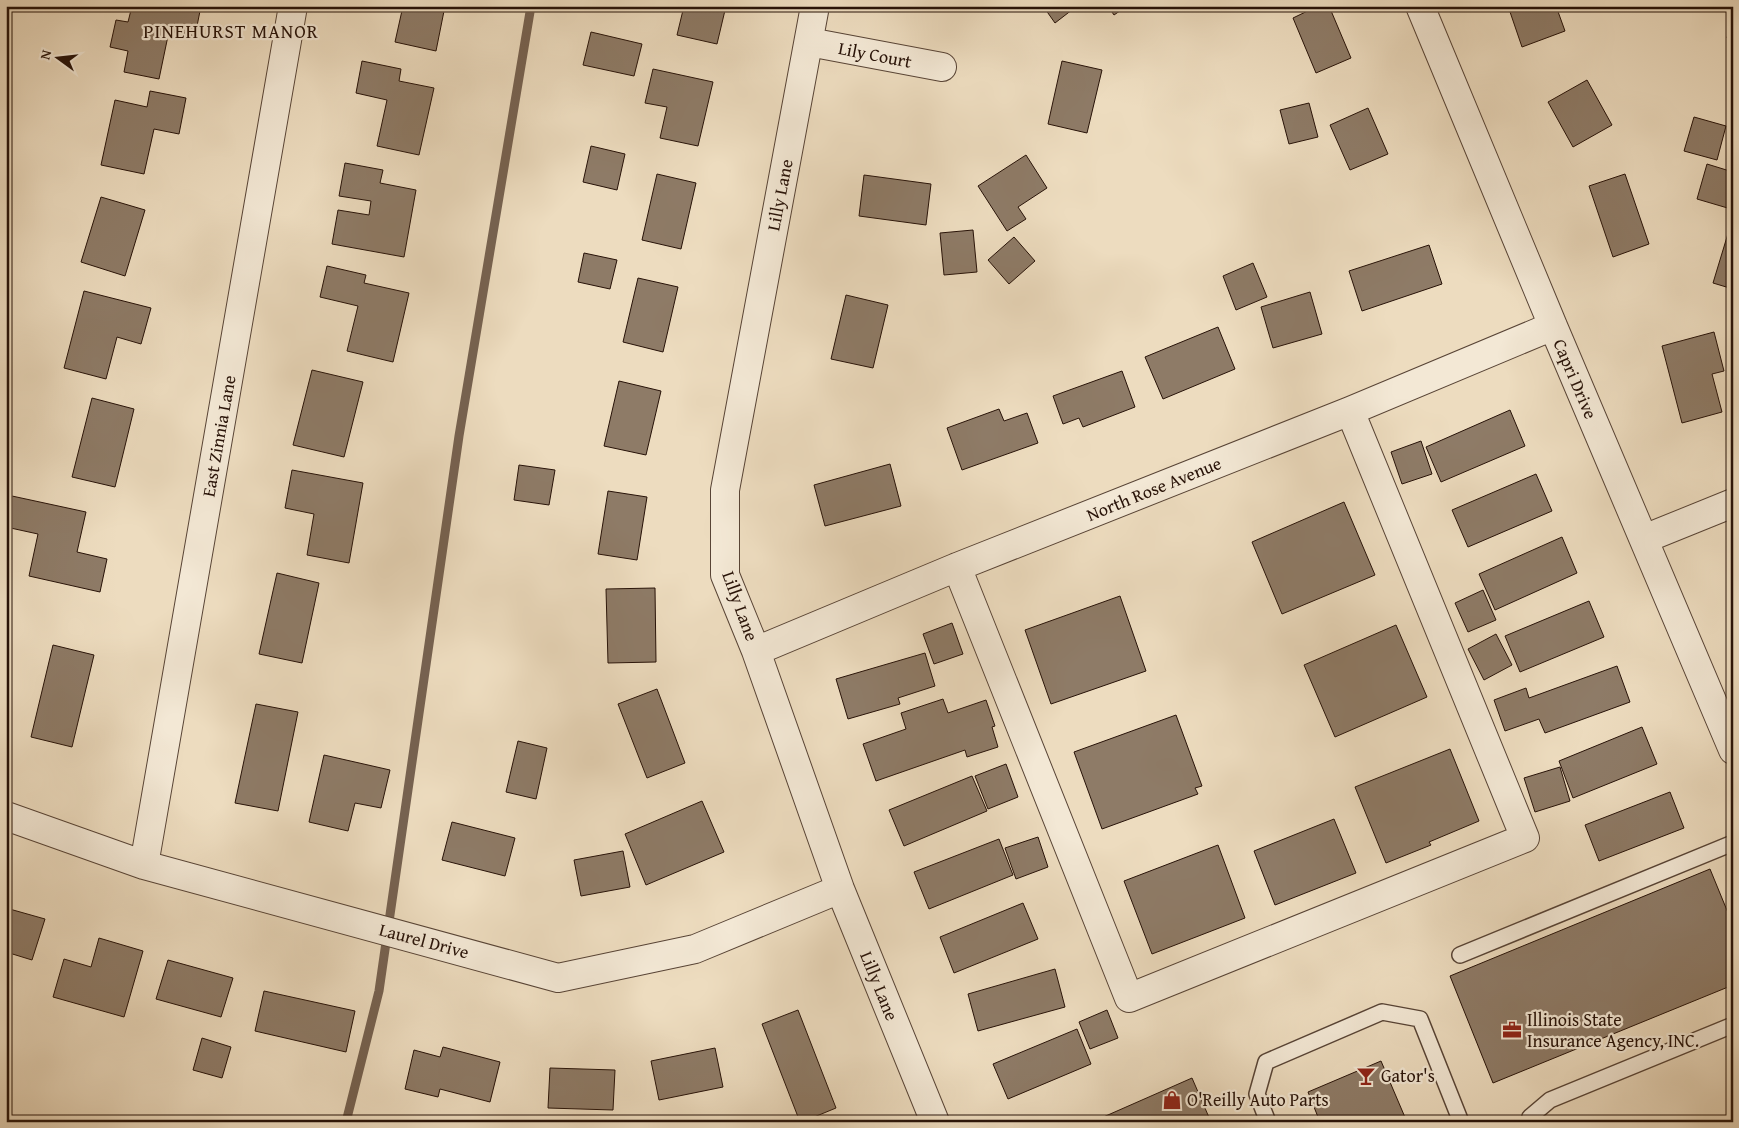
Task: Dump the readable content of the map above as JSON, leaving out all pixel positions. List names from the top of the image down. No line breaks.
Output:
{"streets":{"street":["Lily Court","Lilly Lane","Capri Drive","East Zinnia Lane","North Rose Avenue","Laurel Drive"]},"crossings":[["Lily Court","Lilly Lane"],["Lilly Lane","North Rose Avenue"],["Lilly Lane","Laurel Drive"],["Capri Drive","North Rose Avenue"],["East Zinnia Lane","Laurel Drive"]],"districts":["PINEHURST MANOR"],"places":{"office":["Illinois State Insurance Agency, INC."],"bar":["Gator's"],"shop":["O'Reilly Auto Parts"]},"north":"left"}
